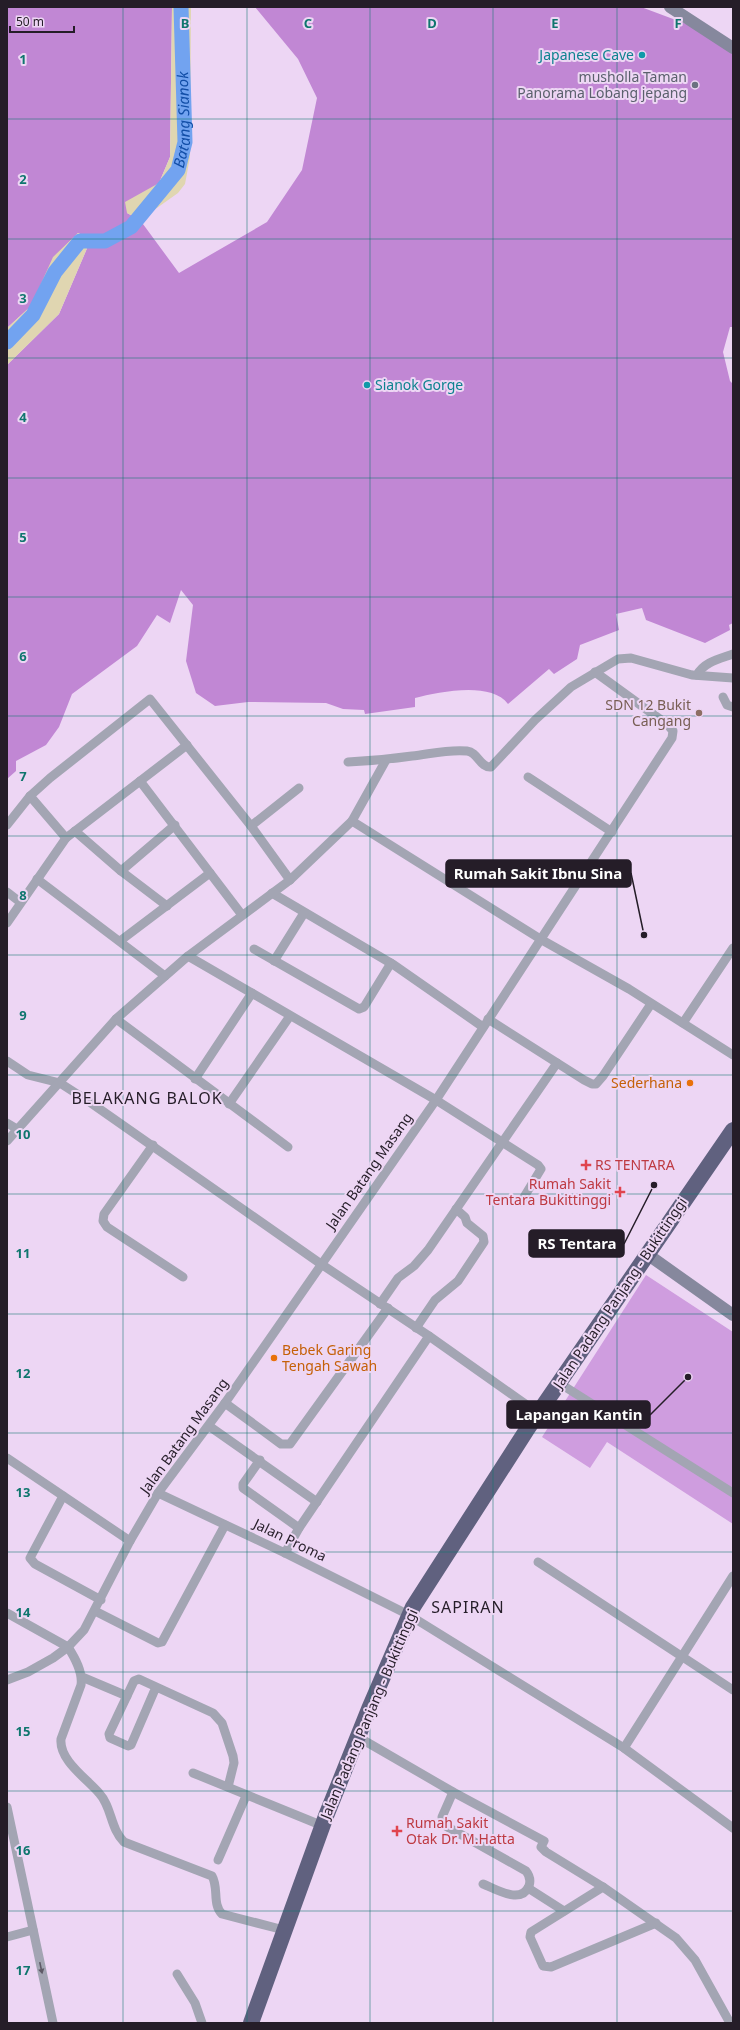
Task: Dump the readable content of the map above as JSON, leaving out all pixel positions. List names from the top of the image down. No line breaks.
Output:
{"streets":{"highway":["Jalan Padang Panjang - Bukittinggi"],"street":["Jalan Batang Masang","Jalan Proma"]},"crossings":[["Jalan Batang Masang","Jalan Proma"],["Jalan Padang Panjang - Bukittinggi","Jalan Proma"]],"districts":["BELAKANG BALOK","SAPIRAN"],"water":["Batang Sianok"],"places":{"other":["Japanese Cave","musholla Taman Panorama Lobang jepang","Sianok Gorge","SDN 12 Bukit Cangang","Rumah Sakit Ibnu Sina","Sederhana","RS Tentara","Bebek Garing Tengah Sawah","Lapangan Kantin"],"health":["RS TENTARA","Rumah Sakit Tentara Bukittinggi","Rumah Sakit Otak Dr. M.Hatta"]},"scale_bar":"50 m","grid":{"columns":["B","C","D","E","F"],"rows":["1","2","3","4","5","6","7","8","9","10","11","12","13","14","15","16","17"]}}
